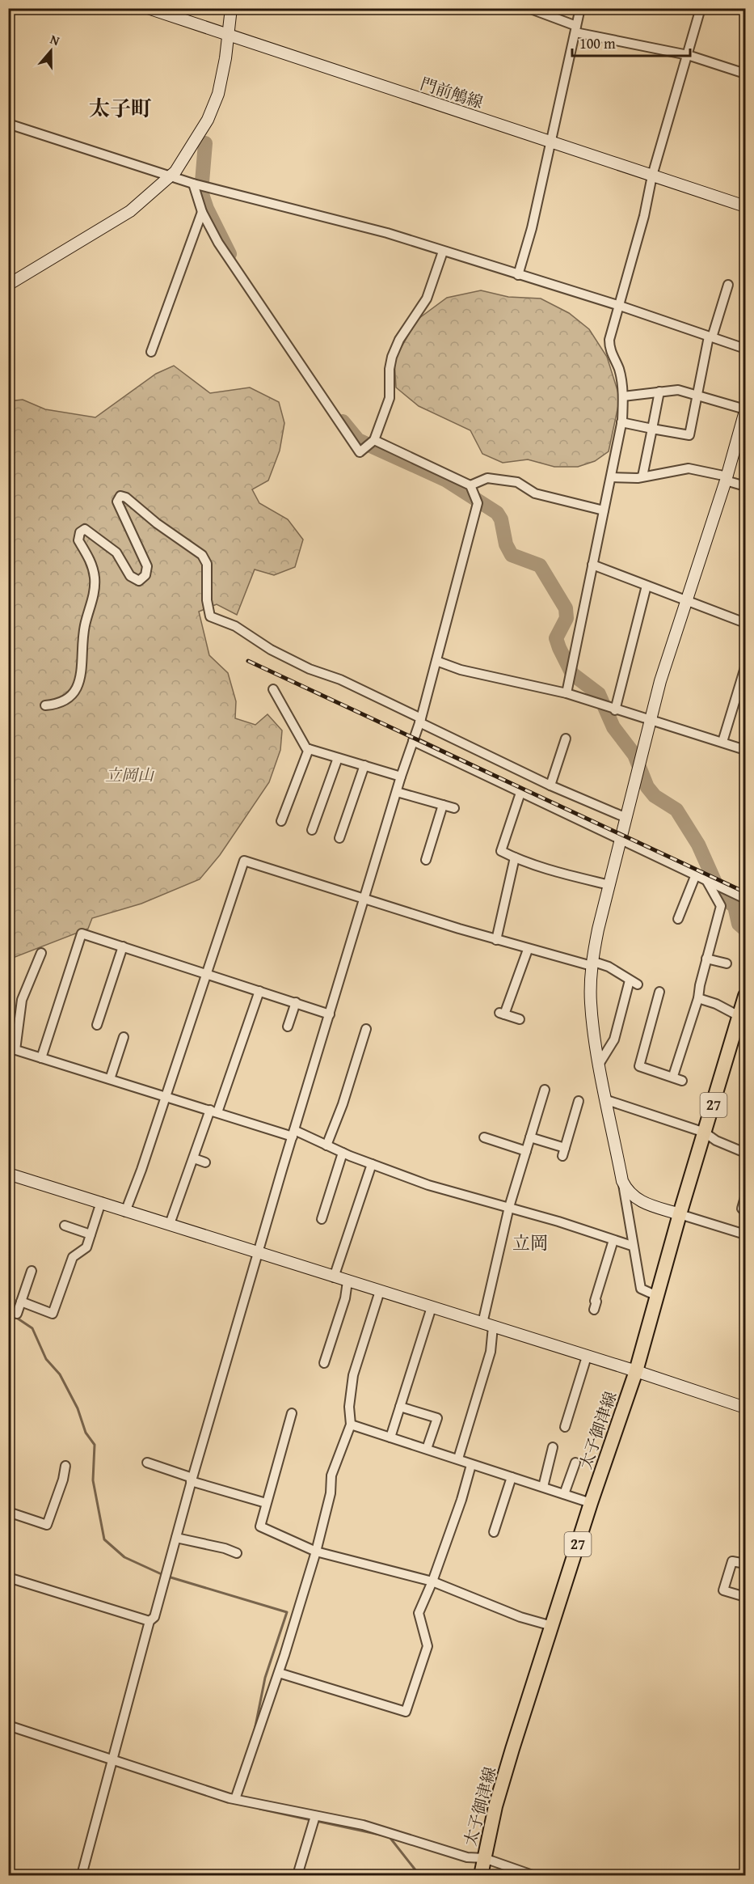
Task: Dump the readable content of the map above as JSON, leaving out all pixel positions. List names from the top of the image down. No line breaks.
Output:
{"streets":{"main road":["27","太子御津線"],"street":["門前鵤線"]},"districts":["太子町","立岡"],"parks":["立岡山"],"scale_bar":"100 m","north":"top"}
